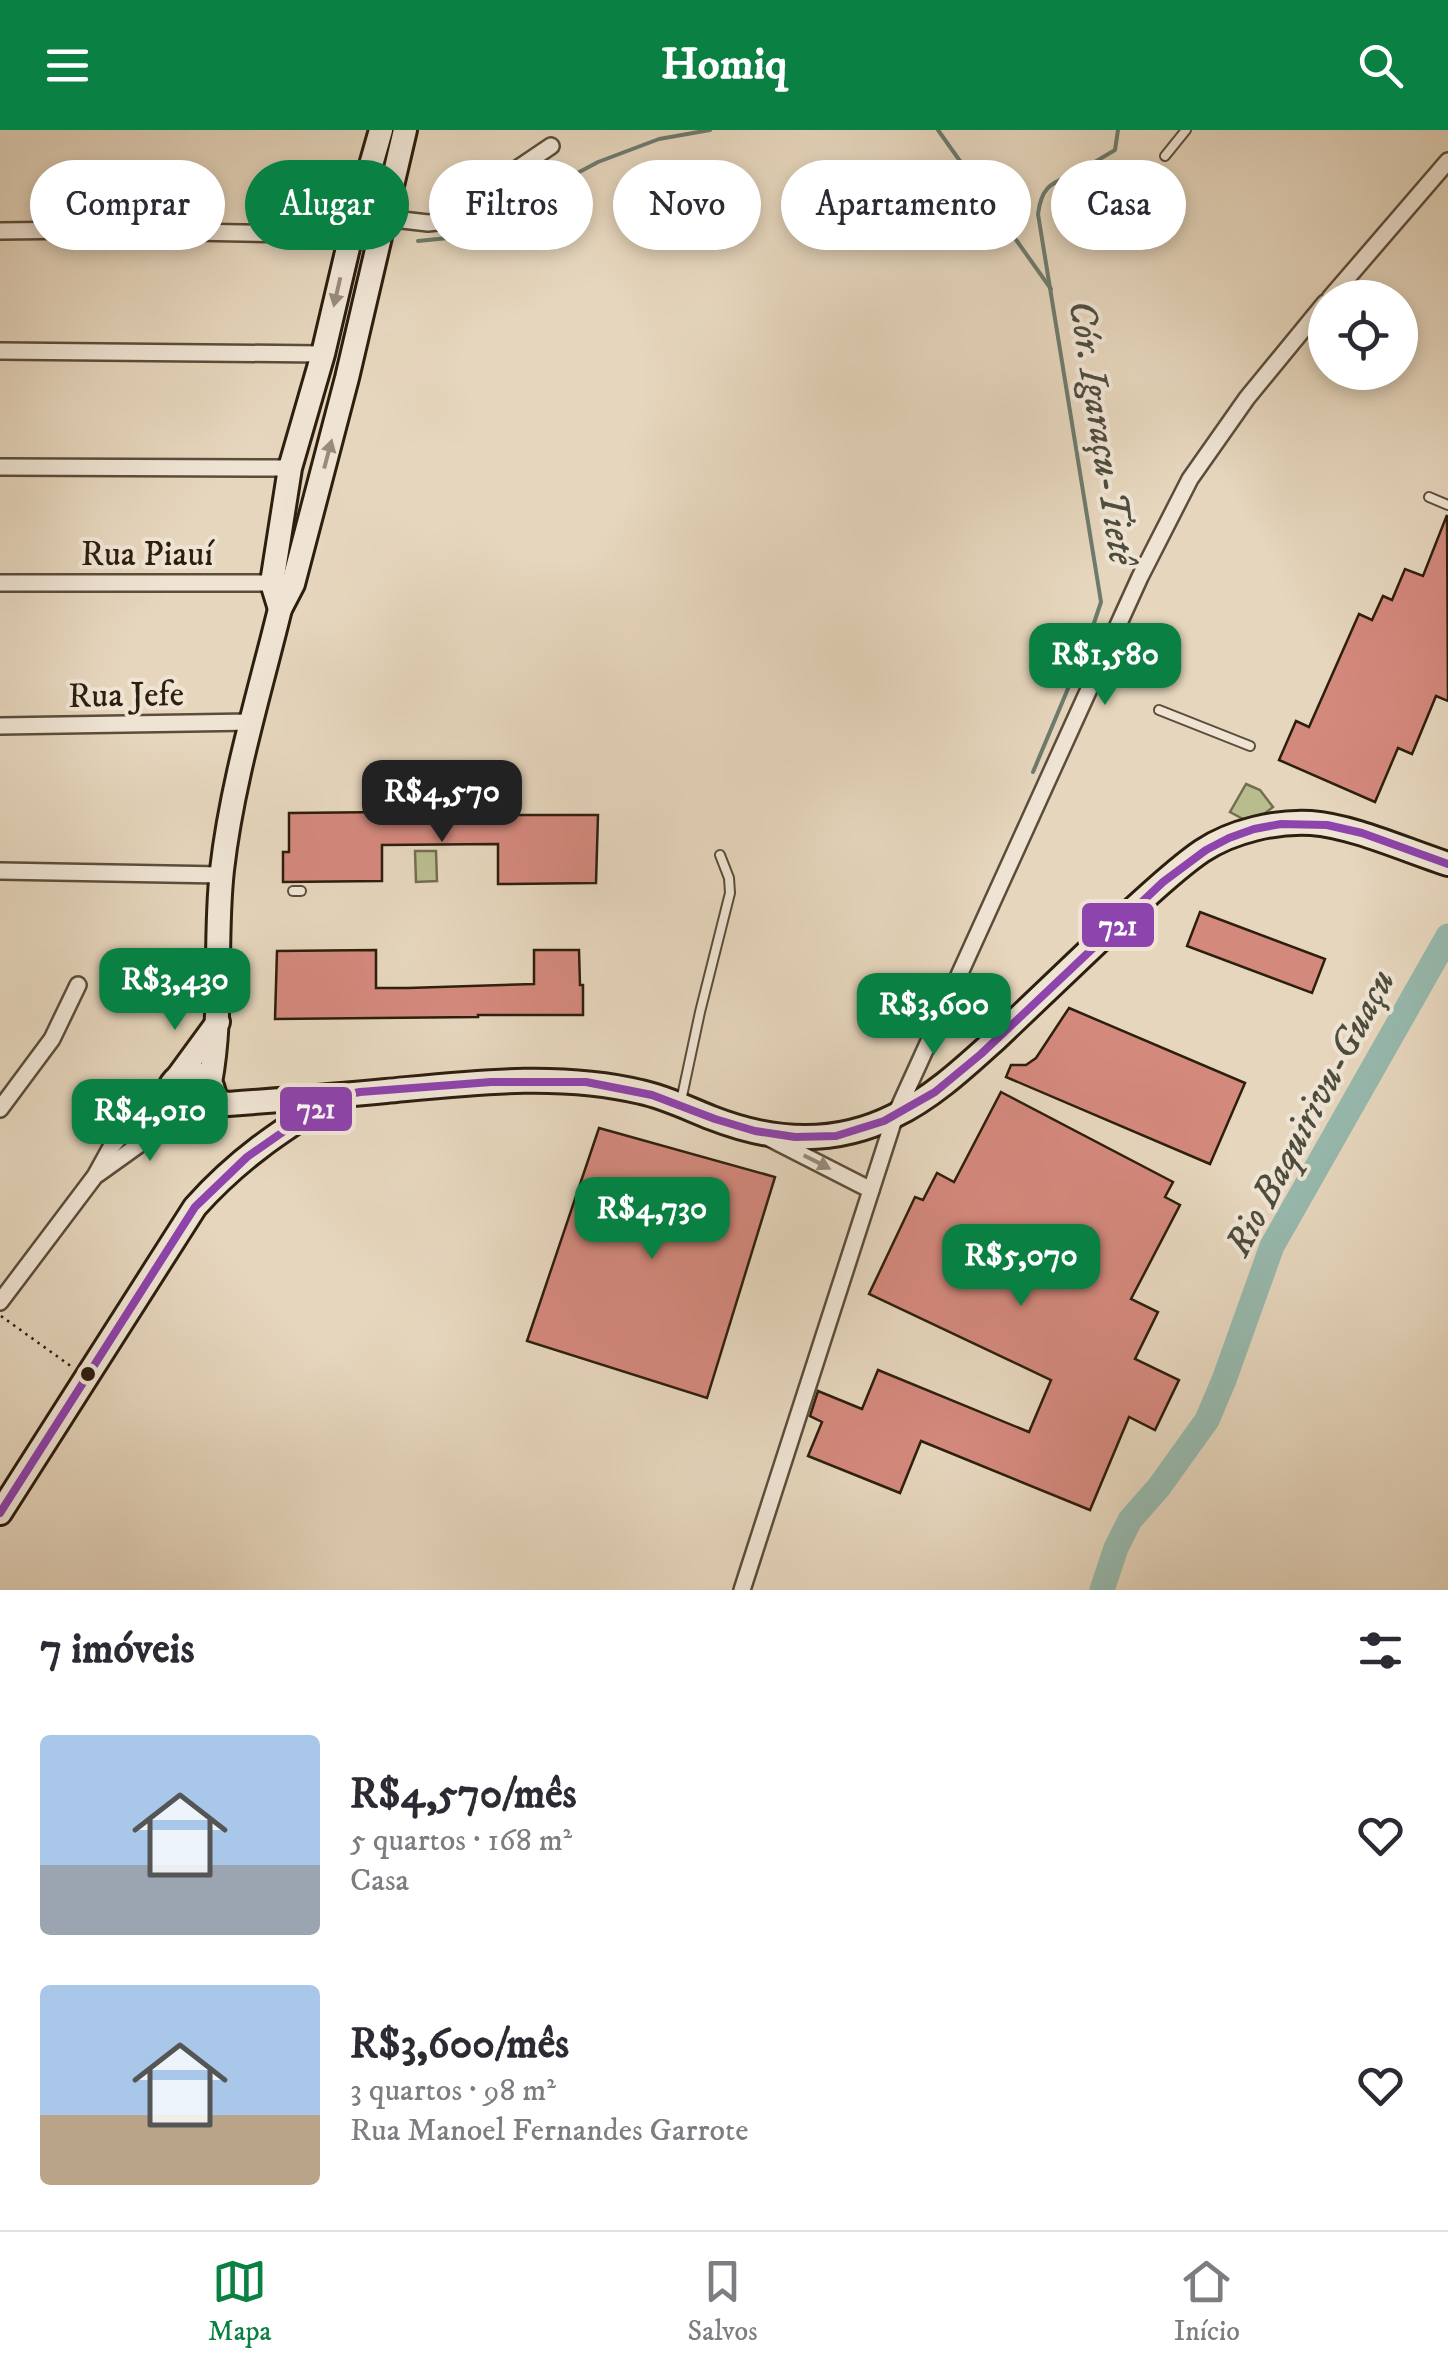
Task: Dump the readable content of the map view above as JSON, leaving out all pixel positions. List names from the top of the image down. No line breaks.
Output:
{"streets":{"street":["Rua Piauí","Rua Jefe"]},"water":["Cór. Igaraçu-Tietê","Rio Baquirivu-Guaçu"],"lines":["transit line 721"],"page":{"header":"Homiq","chip":["Comprar","Alugar","Filtros","Novo","Apartamento","Casa"],"price":["R$1,580","R$4,570","R$3,430","R$3,600","R$4,010","R$4,730","R$5,070"],"heading":"7 imóveis","list":[{"name":"R$4,570/mês","note":"5 quartos · 168 m² · Casa"},{"name":"R$3,600/mês","note":"3 quartos · 98 m² · Rua Manoel Fernandes Garrote"}],"tabs":["Mapa","Salvos","Início"]}}
